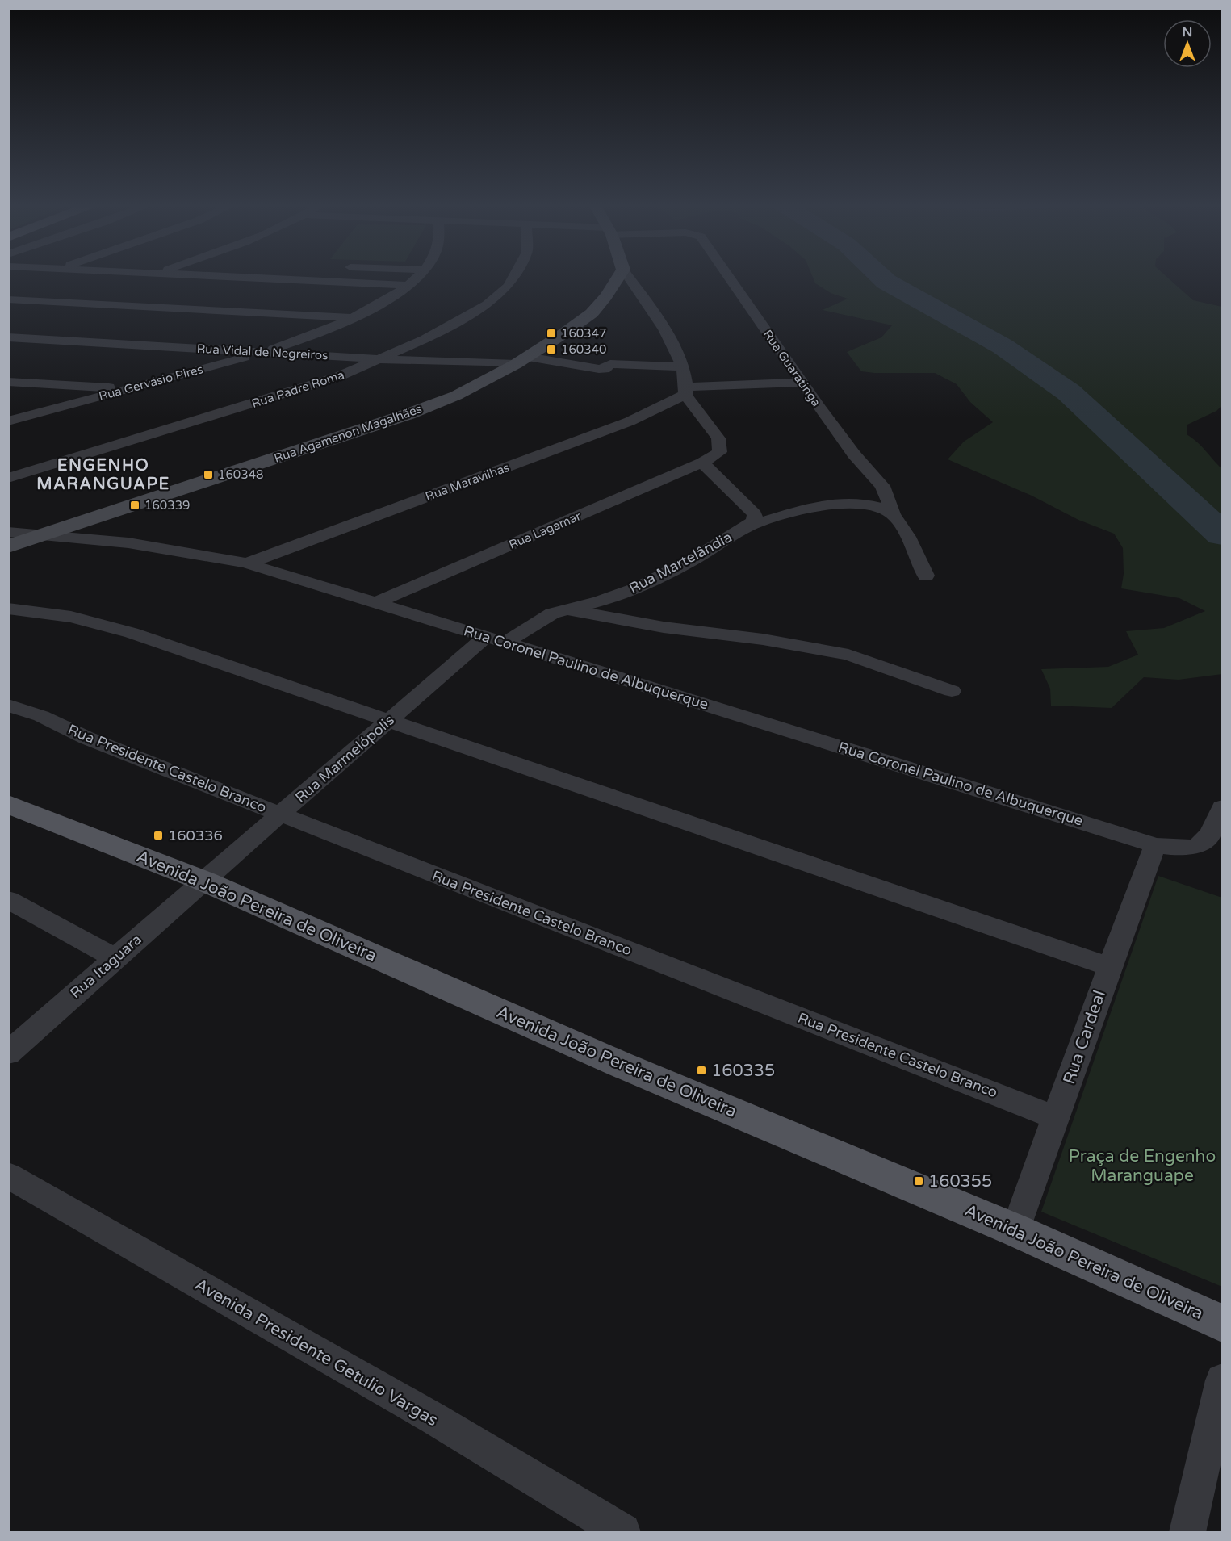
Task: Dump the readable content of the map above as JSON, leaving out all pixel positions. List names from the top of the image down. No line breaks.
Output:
{"streets":{"main road":["Avenida João Pereira de Oliveira"],"street":["Rua Vidal de Negreiros","Rua Guaratinga","Rua Gervásio Pires","Rua Padre Roma","Rua Agamenon Magalhães","Rua Maravilhas","Rua Lagamar","Rua Martelândia","Rua Coronel Paulino de Albuquerque","Rua Marmelópolis","Rua Presidente Castelo Branco","Rua Itaguara","Rua Cardeal","Avenida Presidente Getulio Vargas"]},"crossings":[["Rua Vidal de Negreiros","Rua Gervásio Pires"],["Rua Vidal de Negreiros","Rua Padre Roma"],["Rua Vidal de Negreiros","Rua Agamenon Magalhães"],["Rua Agamenon Magalhães","Rua Coronel Paulino de Albuquerque"],["Rua Maravilhas","Rua Coronel Paulino de Albuquerque"],["Rua Lagamar","Rua Martelândia"],["Rua Lagamar","Rua Coronel Paulino de Albuquerque"],["Rua Martelândia","Rua Coronel Paulino de Albuquerque"],["Rua Martelândia","Rua Marmelópolis"],["Rua Coronel Paulino de Albuquerque","Rua Marmelópolis"],["Rua Coronel Paulino de Albuquerque","Rua Cardeal"],["Rua Marmelópolis","Rua Presidente Castelo Branco"],["Rua Marmelópolis","Avenida João Pereira de Oliveira"],["Rua Marmelópolis","Rua Itaguara"],["Rua Presidente Castelo Branco","Rua Cardeal"],["Avenida João Pereira de Oliveira","Rua Itaguara"],["Avenida João Pereira de Oliveira","Rua Cardeal"]],"districts":["ENGENHO MARANGUAPE"],"parks":["Praça de Engenho Maranguape"],"places":{"transit":["160347","160340","160348","160339","160336","160335","160355"]},"north":"top"}
